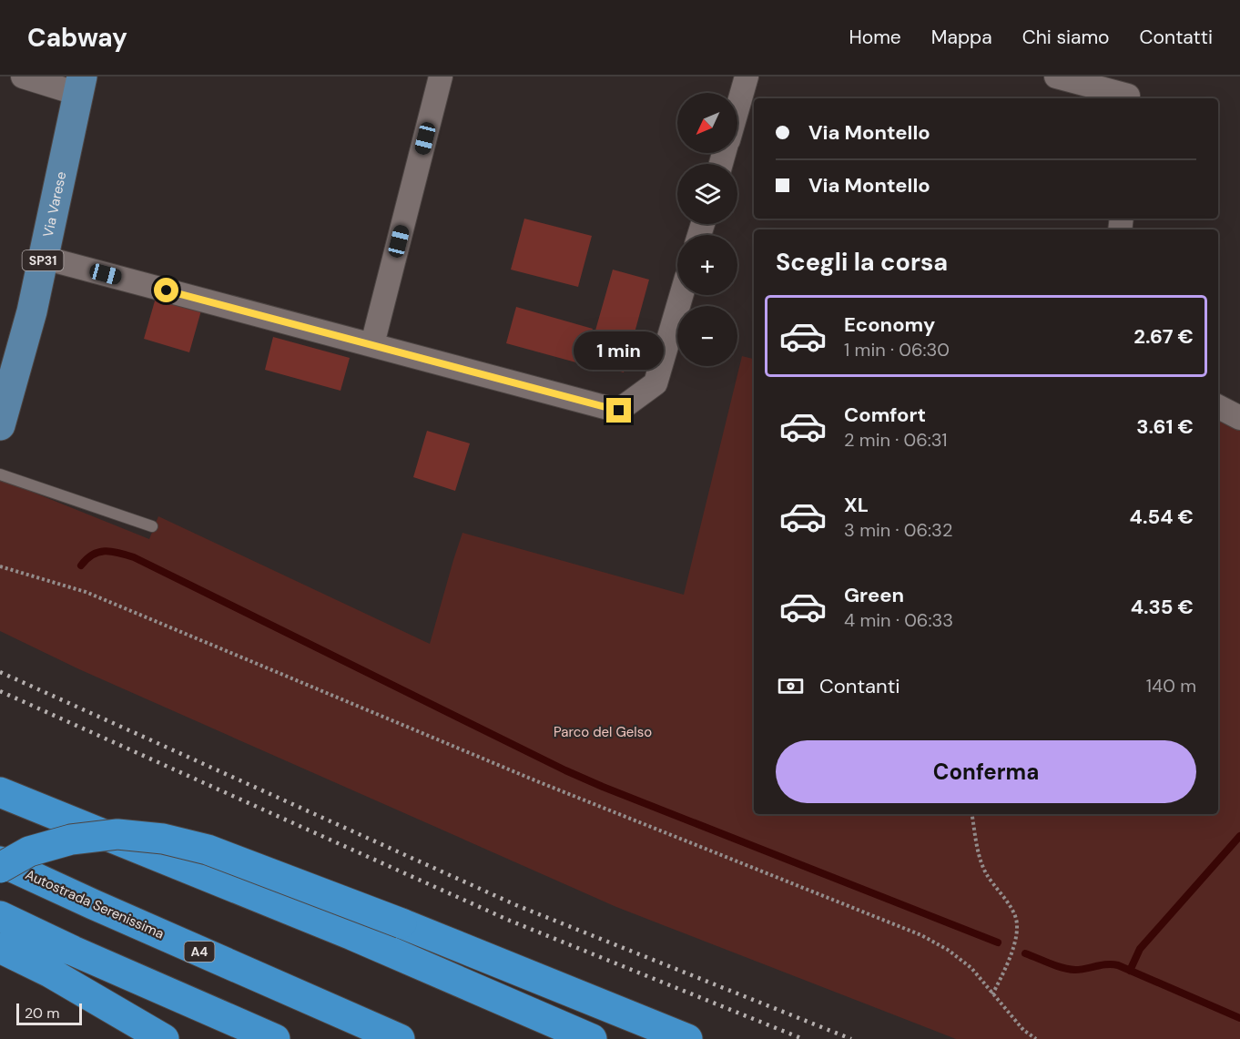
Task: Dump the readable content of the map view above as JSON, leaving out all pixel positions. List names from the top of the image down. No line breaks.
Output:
{"streets":{"highway":["Autostrada Serenissima","A4"],"main road":["Via Varese","SP31"]},"parks":["Parco del Gelso"],"scale_bar":"20 m","north":"bottom left","page":{"header":"Cabway","nav":["Home","Mappa","Chi siamo","Contatti"],"map_buttons":["+","−"],"banner":["Via Montello","Via Montello"],"heading":"Scegli la corsa","list":[{"name":"Economy","note":"1 min · 06:30","value":"2.67 €"},{"name":"Comfort","note":"2 min · 06:31","value":"3.61 €"},{"name":"XL","note":"3 min · 06:32","value":"4.54 €"},{"name":"Green","note":"4 min · 06:33","value":"4.35 €"}],"bubble":"1 min","pay":["Contanti","140 m"],"buttons":"Conferma","scale":"20 m"}}
